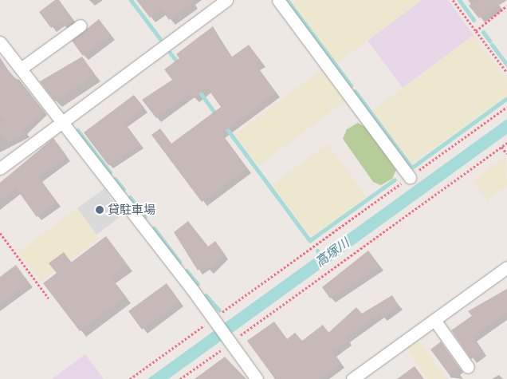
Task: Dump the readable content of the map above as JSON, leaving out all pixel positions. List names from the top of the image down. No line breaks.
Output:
{"water":["高塚川"],"places":["貸駐車場"]}
